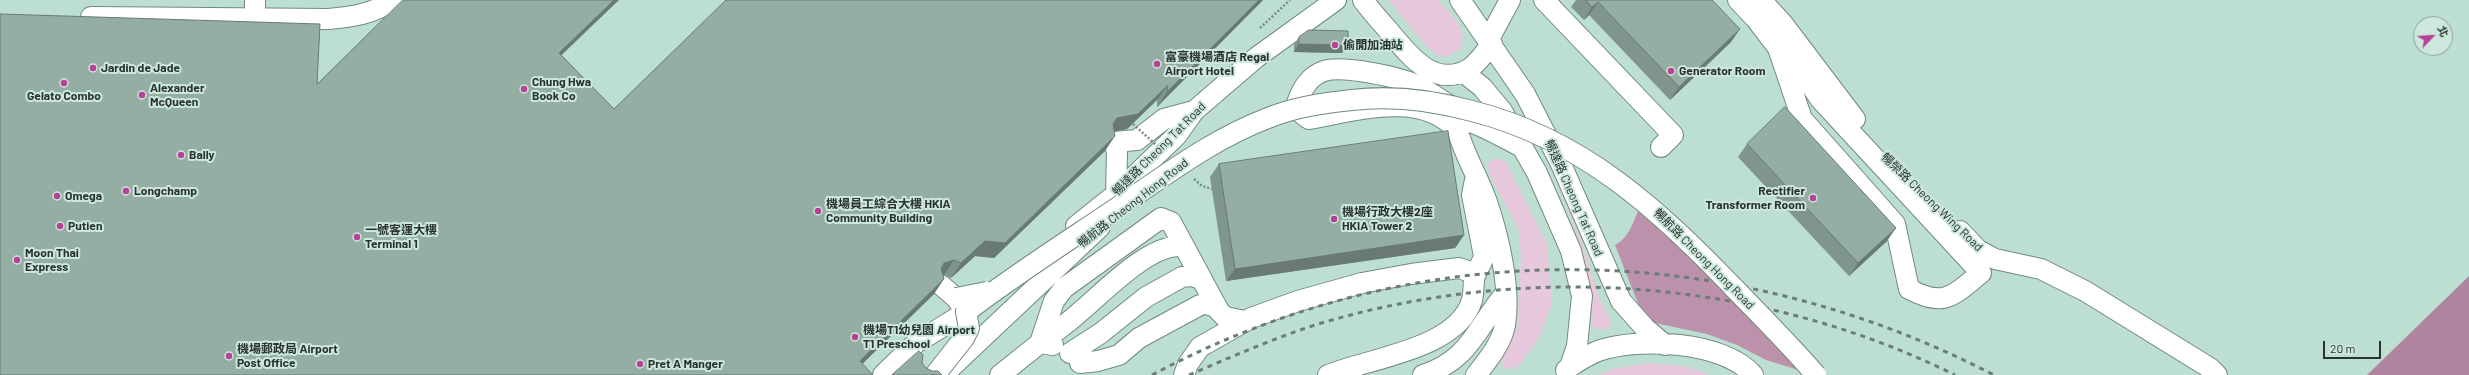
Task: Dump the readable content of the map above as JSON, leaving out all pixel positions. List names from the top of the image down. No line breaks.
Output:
{"streets":{"street":["暢達路 Cheong Tat Road","暢榮路 Cheong Wing Road","暢航路 Cheong Hong Road"]},"places":["偷閒加油站","富豪機場酒店 Regal Airport Hotel","Jardin de Jade","Generator Room","Gelato Combo","Chung Hwa Book Co","Alexander McQueen","Bally","Longchamp","Omega","Rectifier Transformer Room","機場員工綜合大樓 HKIA Community Building","機場行政大樓2座 HKIA Tower 2","Putien","一號客運大樓 Terminal 1","Moon Thai Express","機場T1幼兒園 Airport T1 Preschool","機場郵政局 Airport Post Office","Pret A Manger"],"scale_bar":"20 m","north":"top right"}
